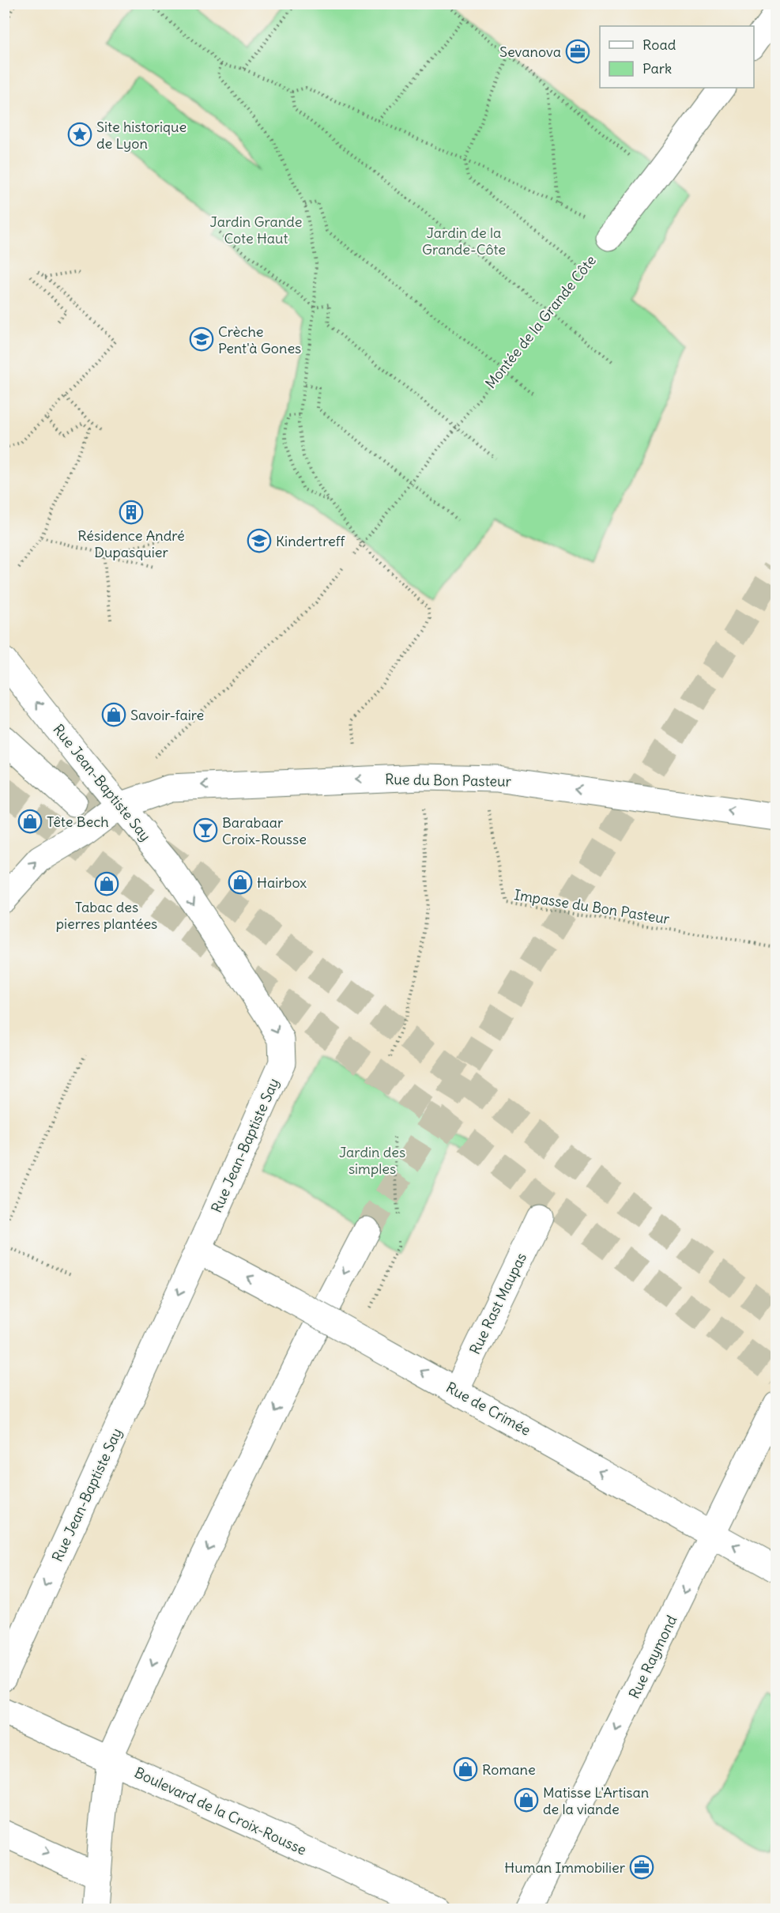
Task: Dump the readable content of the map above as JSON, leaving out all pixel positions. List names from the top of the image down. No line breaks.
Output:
{"streets":{"street":["Rue du Bon Pasteur","Rue Jean-Baptiste Say","Rue Rast Maupas","Rue de Crimée","Rue Raymond","Boulevard de la Croix-Rousse"],"path":["Montée de la Grande Côte","Impasse du Bon Pasteur"]},"crossings":[["Rue du Bon Pasteur","Rue Jean-Baptiste Say"],["Rue du Bon Pasteur","Impasse du Bon Pasteur"],["Rue Jean-Baptiste Say","Rue de Crimée"],["Rue Rast Maupas","Rue de Crimée"],["Rue de Crimée","Rue Raymond"]],"one_way":["Rue de Crimée","Rue Raymond"],"parks":["Jardin Grande Cote Haut","Jardin de la Grande-Côte","Jardin des simples"],"places":{"office":["Sevanova","Human Immobilier"],"place":["Site historique de Lyon"],"school or university":["Crèche Pent'à Gones","Kindertreff"],"building":["Résidence André Dupasquier"],"shop":["Savoir-faire","Tête Bech","Hairbox","Tabac des pierres plantées","Romane","Matisse L'Artisan de la viande"],"bar":["Barabaar Croix-Rousse"]},"legend":["Road","Park"]}
